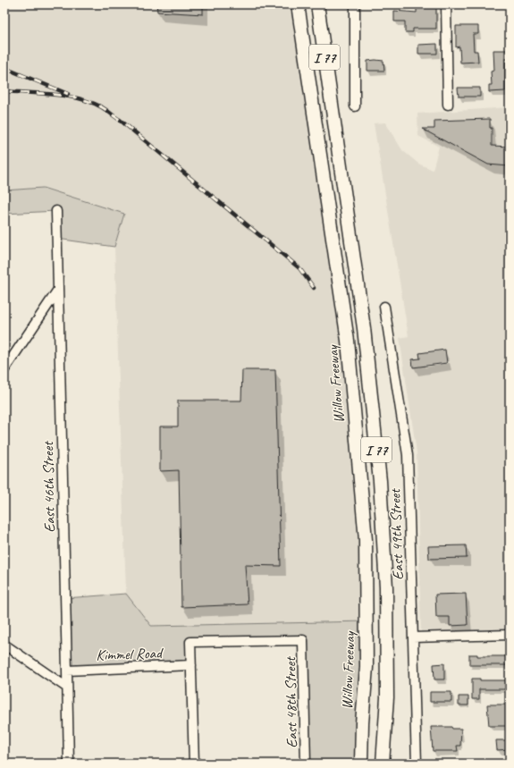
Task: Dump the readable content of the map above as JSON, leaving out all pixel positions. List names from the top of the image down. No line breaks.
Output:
{"streets":{"highway":["I 77","Willow Freeway"],"street":["East 46th Street","East 49th Street","Kimmel Road","East 48th Street"]},"crossings":[["East 46th Street","Kimmel Road"],["Kimmel Road","East 48th Street"]]}
